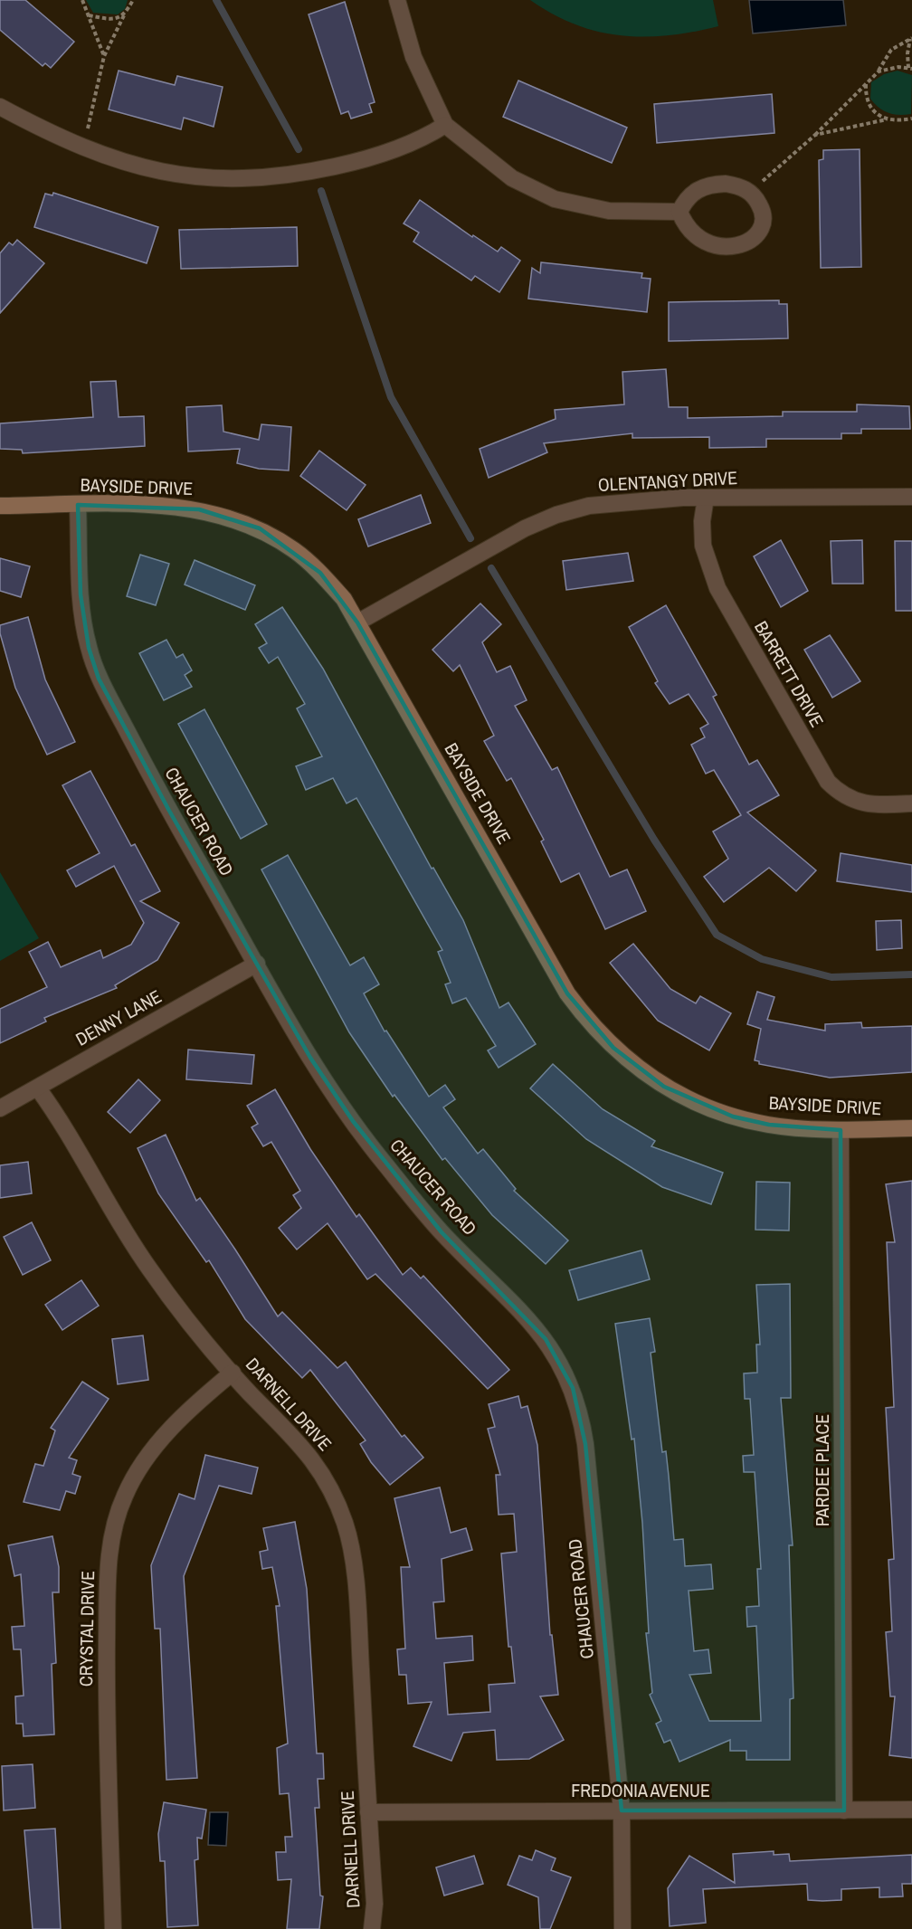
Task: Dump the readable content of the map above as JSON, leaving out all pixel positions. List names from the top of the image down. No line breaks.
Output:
{"streets":{"street":["OLENTANGY DRIVE","BAYSIDE DRIVE","BARRETT DRIVE","CHAUCER ROAD","DENNY LANE","DARNELL DRIVE","PARDEE PLACE","CRYSTAL DRIVE","FREDONIA AVENUE"]},"crossings":[["OLENTANGY DRIVE","BAYSIDE DRIVE"],["OLENTANGY DRIVE","BARRETT DRIVE"],["BAYSIDE DRIVE","CHAUCER ROAD"],["BAYSIDE DRIVE","PARDEE PLACE"],["CHAUCER ROAD","DENNY LANE"],["CHAUCER ROAD","FREDONIA AVENUE"],["DENNY LANE","DARNELL DRIVE"],["DARNELL DRIVE","CRYSTAL DRIVE"],["DARNELL DRIVE","FREDONIA AVENUE"],["PARDEE PLACE","FREDONIA AVENUE"]]}
